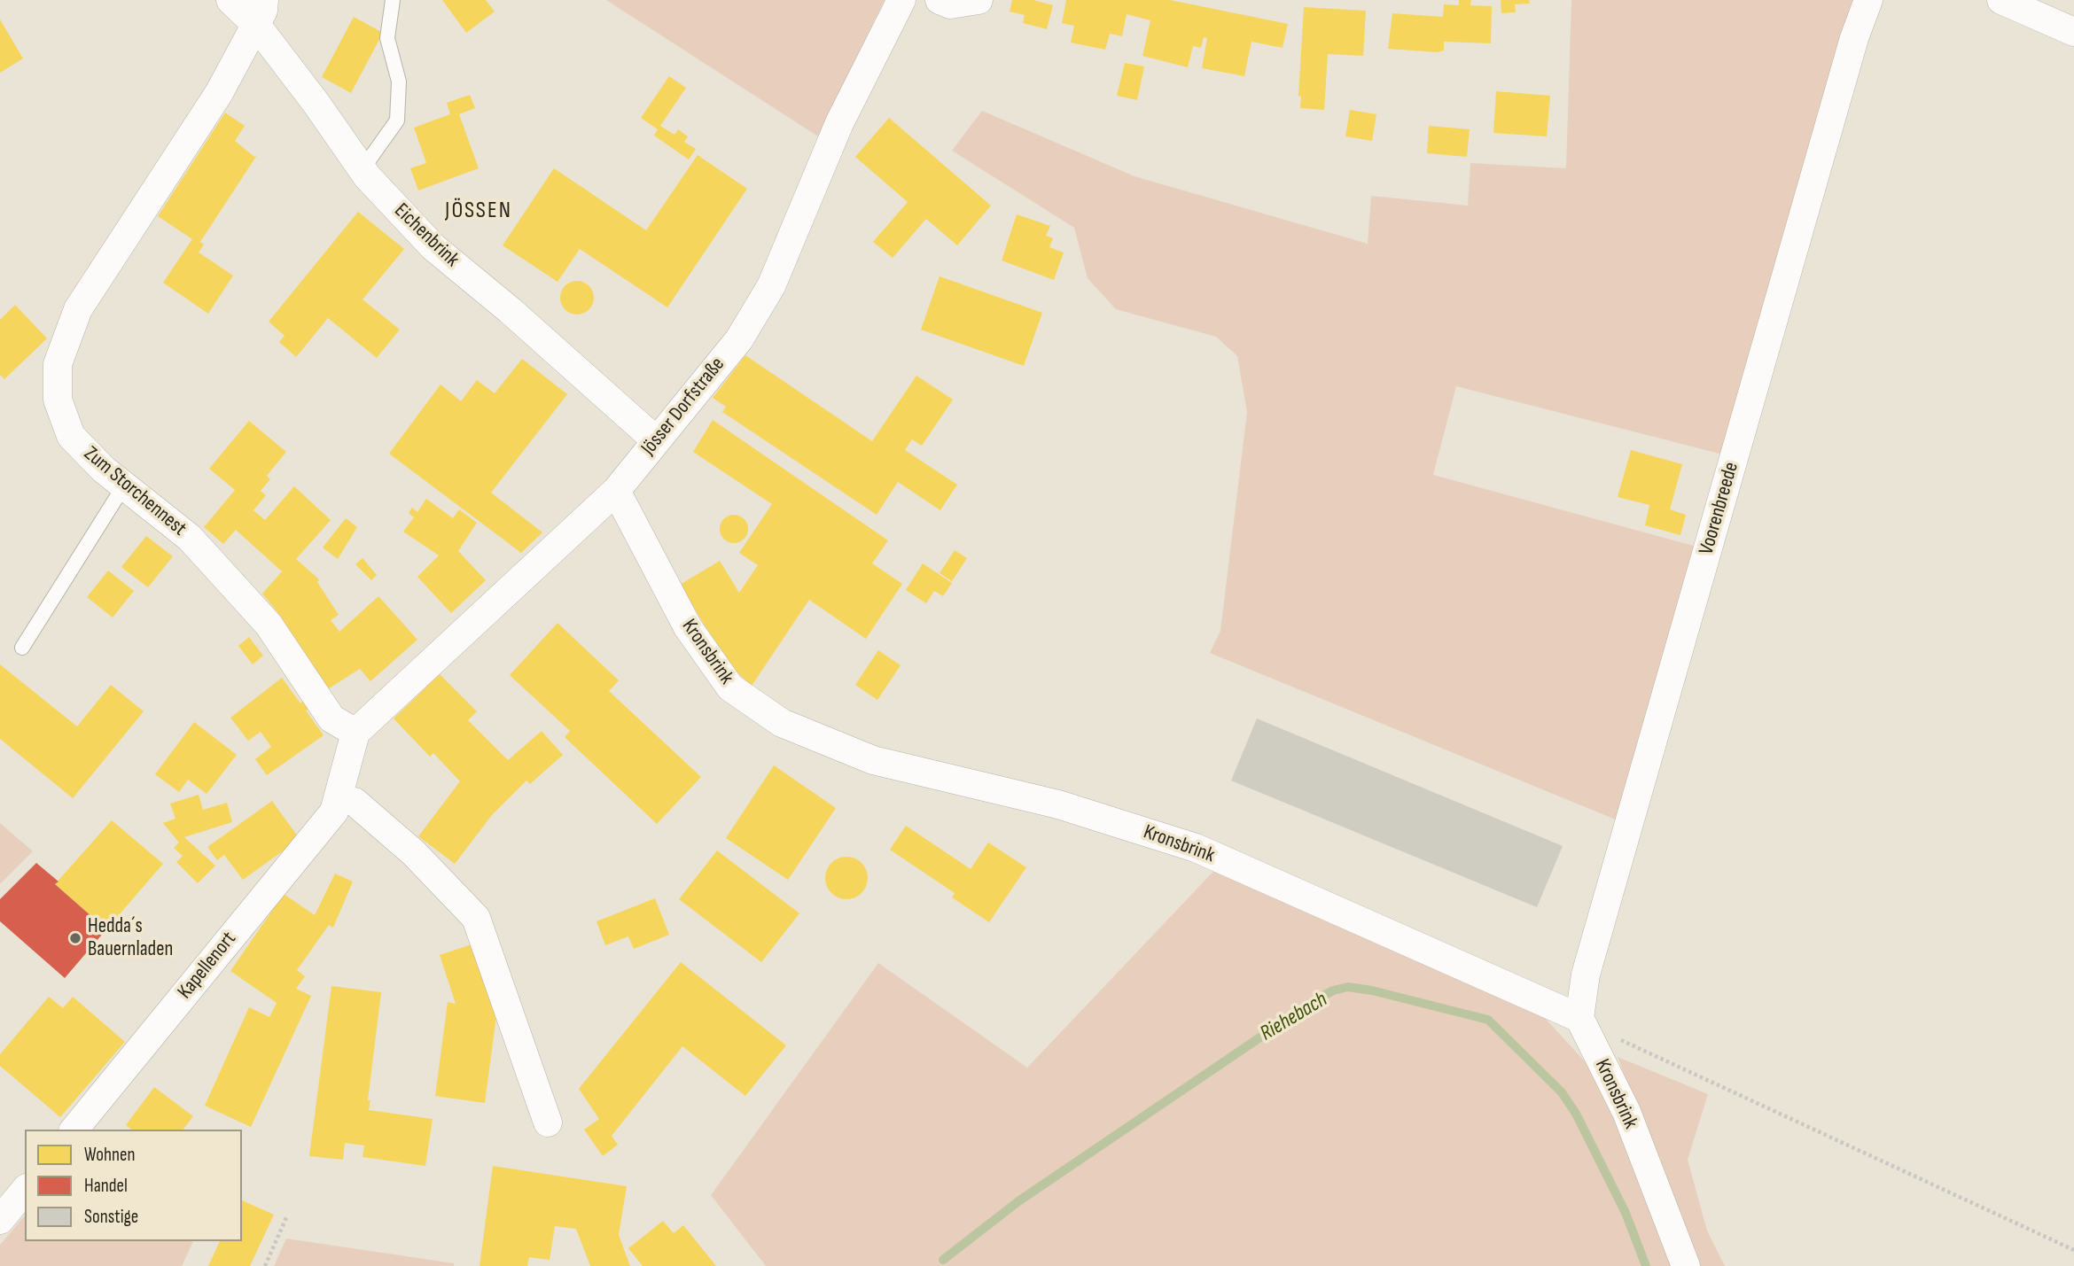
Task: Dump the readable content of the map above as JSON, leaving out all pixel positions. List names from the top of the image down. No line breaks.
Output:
{"streets":{"street":["Eichenbrink","Jösser Dorfstraße","Zum Storchennest","Voorenbreede","Kronsbrink","Kapellenort"]},"crossings":[["Eichenbrink","Jösser Dorfstraße"],["Eichenbrink","Zum Storchennest"],["Jösser Dorfstraße","Zum Storchennest"],["Jösser Dorfstraße","Kronsbrink"],["Jösser Dorfstraße","Kapellenort"],["Zum Storchennest","Kapellenort"],["Voorenbreede","Kronsbrink"]],"districts":["JÖSSEN"],"water":["Riehebach"],"places":["Hedda´s Bauernladen"],"legend":["Wohnen","Handel","Sonstige"]}
